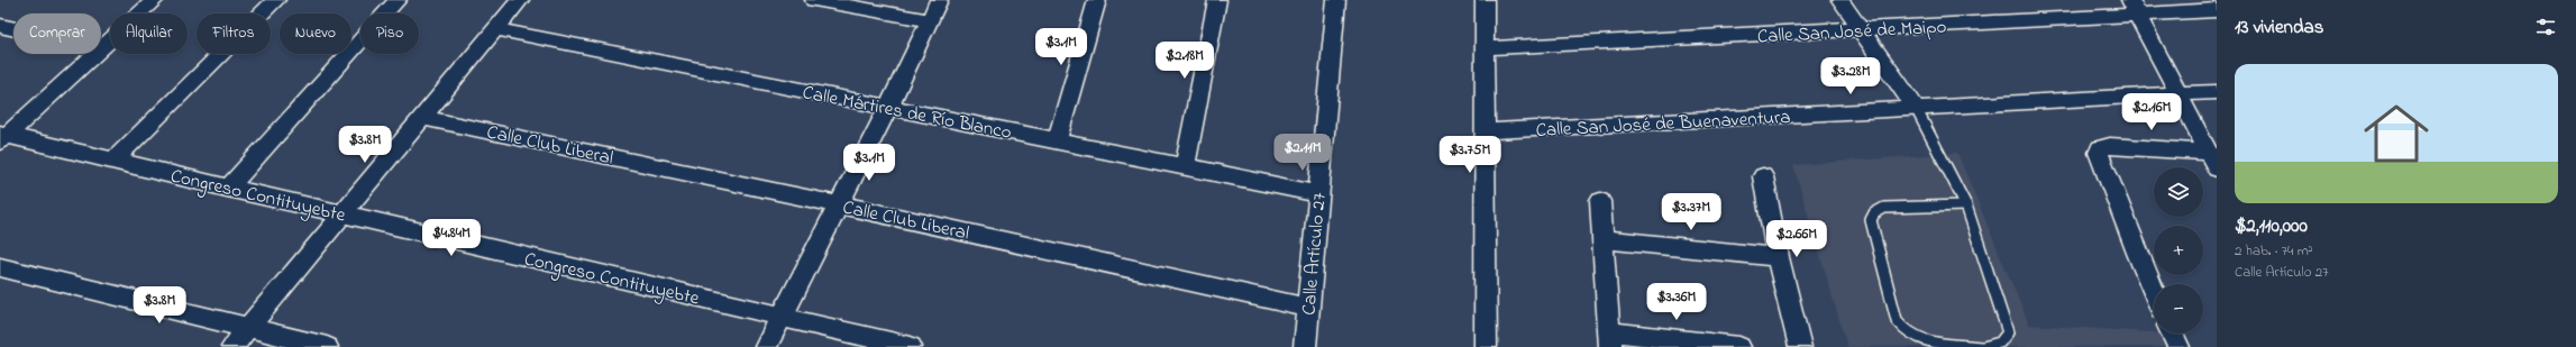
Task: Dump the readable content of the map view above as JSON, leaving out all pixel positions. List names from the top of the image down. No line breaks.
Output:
{"streets":{"street":["Calle San José de Maipo","Calle Mártires de Río Blanco","Calle San José de Buenaventura","Calle Club Liberal","Congreso Contituyebte","Calle Artículo 27"]},"crossings":[["Calle Mártires de Río Blanco","Calle Artículo 27"],["Calle Club Liberal","Calle Artículo 27"]],"page":{"heading":"13 viviendas","chip":["Comprar","Alquilar","Filtros","Nuevo","Piso"],"price":["$3.1M","$2.18M","$3.28M","$2.16M","$3.8M","$2.11M","$3.75M","$3.1M","$3.37M","$4.84M","$2.66M","$3.36M","$3.8M"],"list":[{"name":"$2,110,000","note":"2 hab. · 74 m² · Calle Artículo 27"}],"map_buttons":["+","−"]}}
